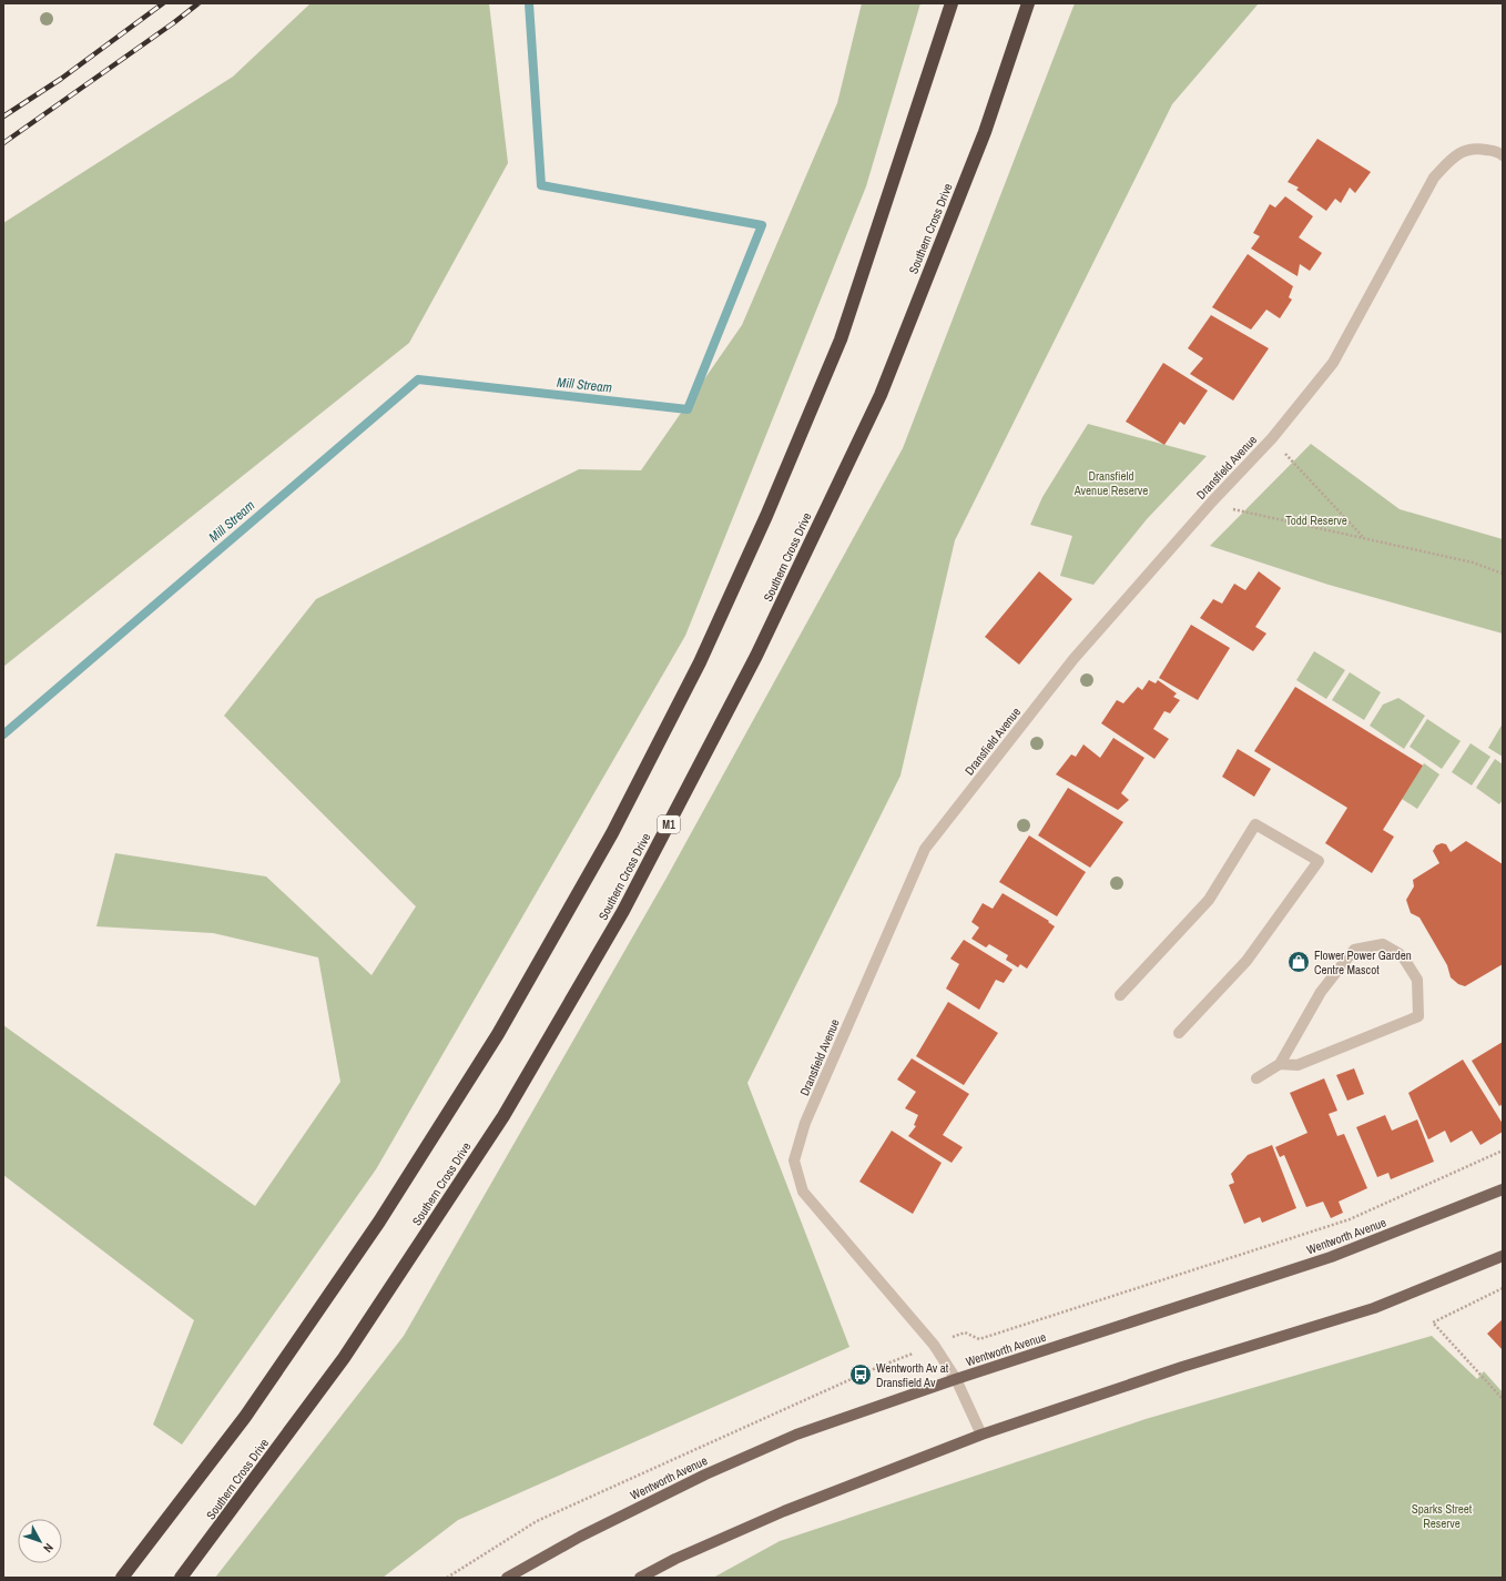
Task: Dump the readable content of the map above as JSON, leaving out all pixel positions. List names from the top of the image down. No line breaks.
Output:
{"streets":{"highway":["Southern Cross Drive","M1"],"main road":["Wentworth Avenue"],"street":["Dransfield Avenue"]},"crossings":[["Dransfield Avenue","Wentworth Avenue"]],"water":["Mill Stream"],"parks":["Dransfield Avenue Reserve","Todd Reserve","Sparks Street Reserve"],"places":{"shop":["Flower Power Garden Centre Mascot"],"bus stop":["Wentworth Av at Dransfield Av"]},"north":"bottom right"}
